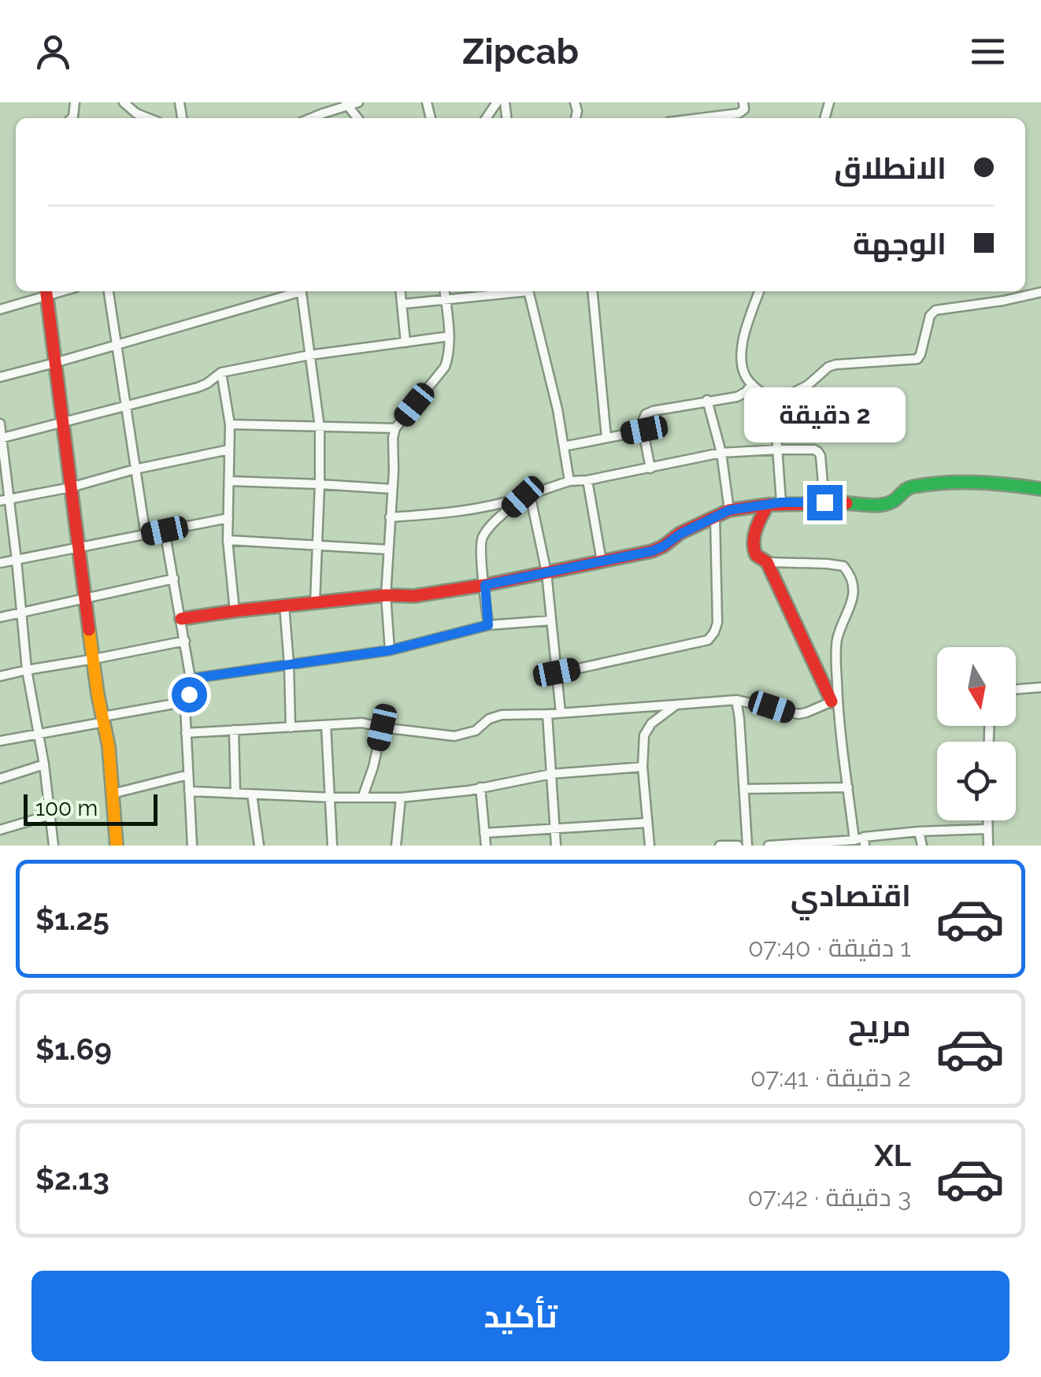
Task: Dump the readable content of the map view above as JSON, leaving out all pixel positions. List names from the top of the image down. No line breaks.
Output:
{"scale_bar":"100 m","north":"bottom","page":{"header":"Zipcab","banner":["الانطلاق","الوجهة"],"bubble":"2 دقيقة","scale":"100 m","list":[{"name":"اقتصادي","note":"1 دقيقة · 07:40","value":"$1.25"},{"name":"مريح","note":"2 دقيقة · 07:41","value":"$1.69"},{"name":"XL","note":"3 دقيقة · 07:42","value":"$2.13"}],"buttons":"تأكيد"}}
